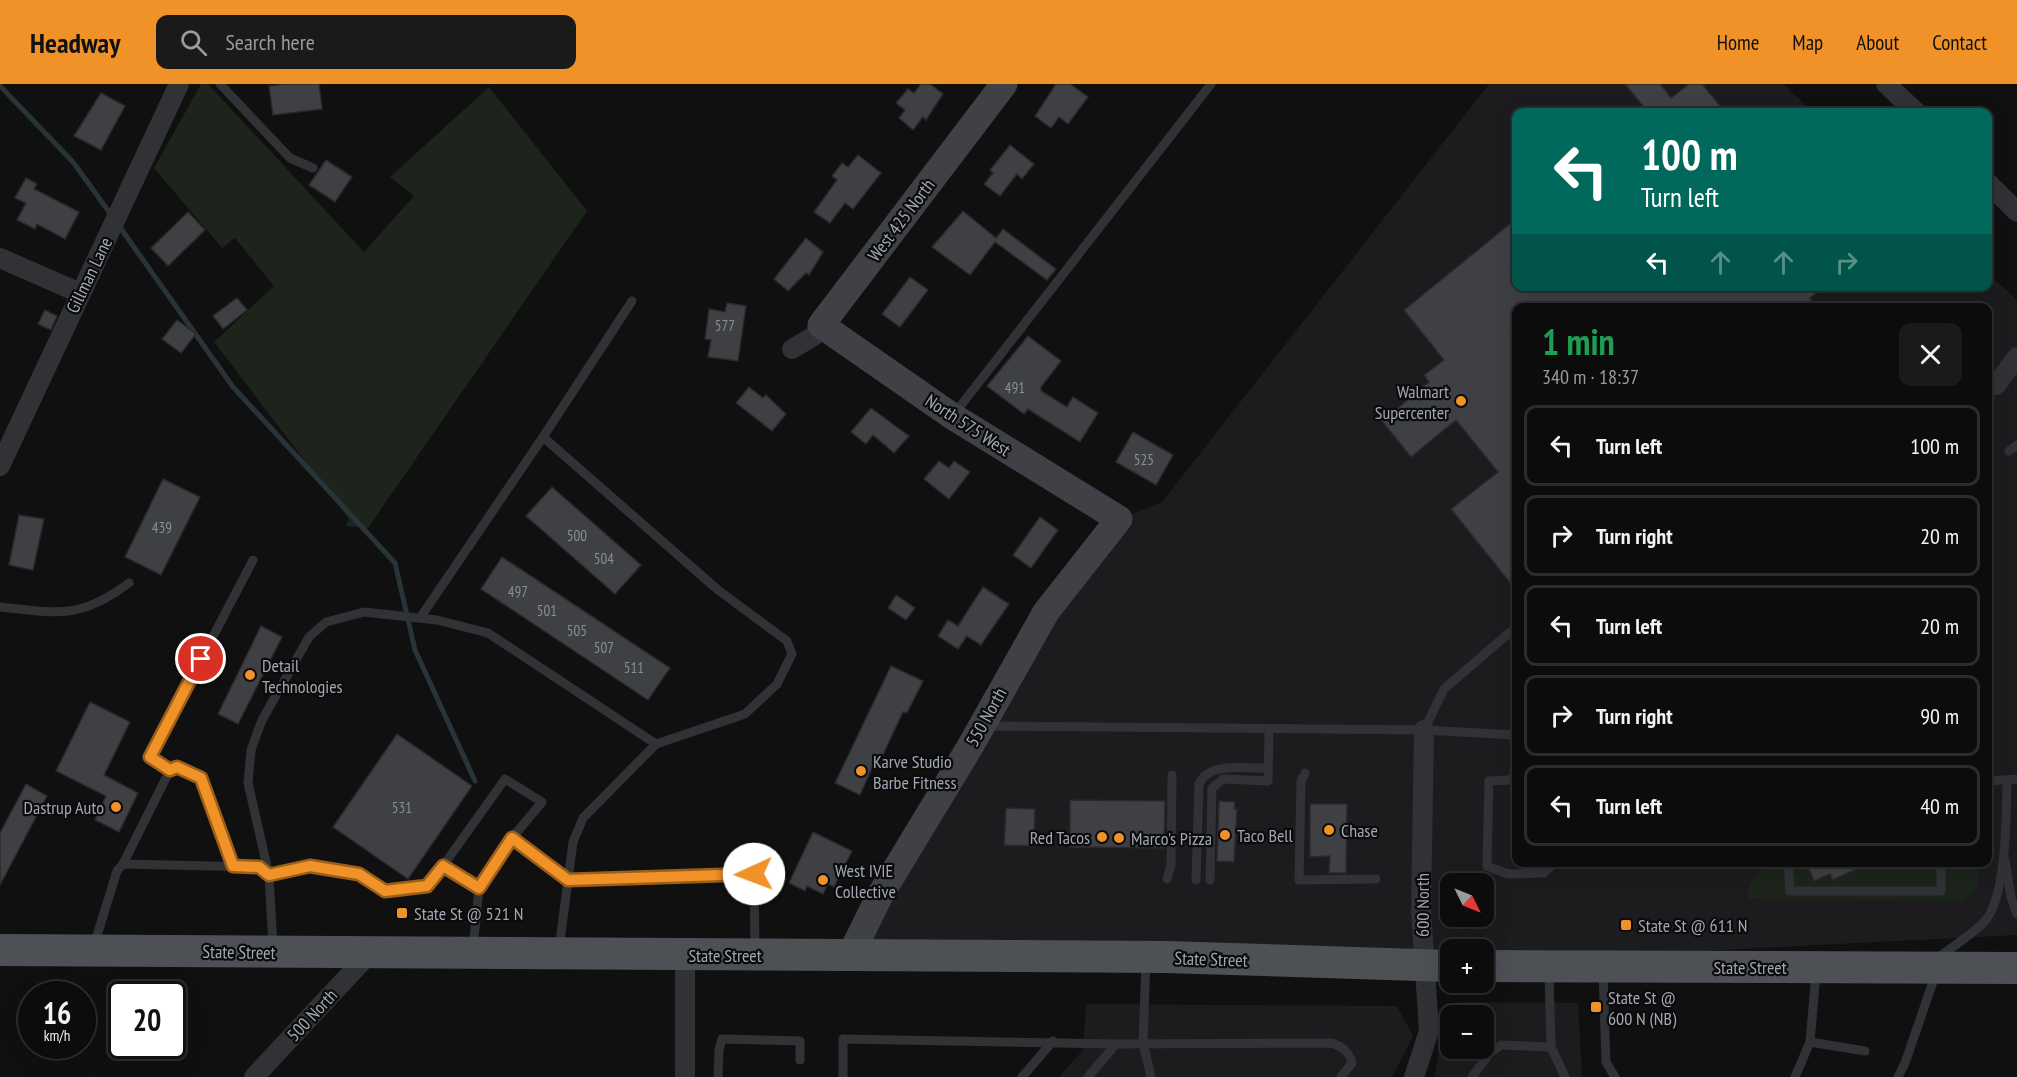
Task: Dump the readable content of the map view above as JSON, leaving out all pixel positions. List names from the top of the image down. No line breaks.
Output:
{"streets":{"main road":["State Street"],"street":["West 425 North","Gillman Lane","North 575 West","550 North","600 North","500 North"]},"crossings":[["West 425 North","North 575 West"],["North 575 West","550 North"],["550 North","State Street"],["600 North","State Street"],["State Street","500 North"]],"places":{"other":["Walmart Supercenter","Detail Technologies","Karve Studio Barbe Fitness","Dastrup Auto","Chase","Taco Bell","Red Tacos","Marco's Pizza","West IVIE Collective"],"transit":["State St @ 521 N","State St @ 611 N","State St @ 600 N (NB)"]},"house_numbers":["577","491","525","439","500","504","497","501","505","507","511","531"],"north":"bottom right","page":{"header":"Headway","search":"Search here","nav":["Home","Map","About","Contact"],"turn":["100 m","Turn left"],"heading":["1 min","340 m · 18:37"],"list":[{"name":"Turn left","value":"100 m"},{"name":"Turn right","value":"20 m"},{"name":"Turn left","value":"20 m"},{"name":"Turn right","value":"90 m"},{"name":"Turn left","value":"40 m"}],"map_buttons":["+","−"],"speed":"16 km/h","limit":"20"}}
